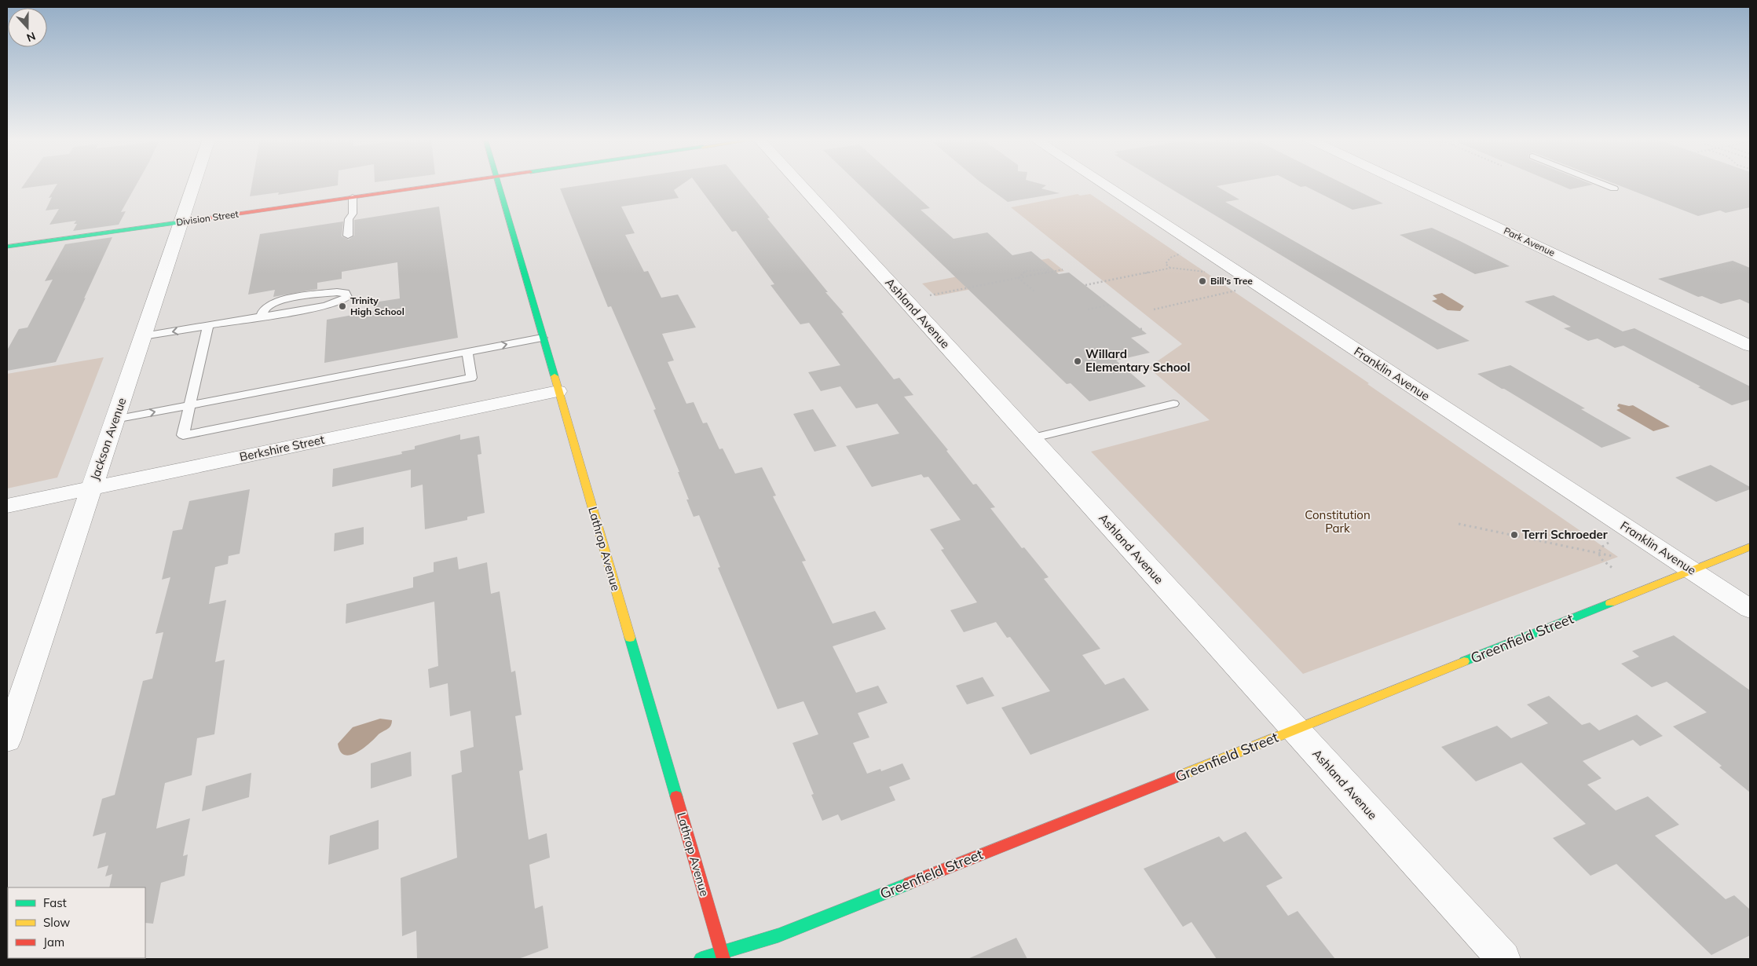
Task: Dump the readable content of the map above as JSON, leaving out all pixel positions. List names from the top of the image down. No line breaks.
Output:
{"streets":{"street":["Division Street","Park Avenue","Ashland Avenue","Franklin Avenue","Jackson Avenue","Berkshire Street","Lathrop Avenue","Greenfield Street"]},"crossings":[["Division Street","Jackson Avenue"],["Ashland Avenue","Greenfield Street"],["Franklin Avenue","Greenfield Street"],["Jackson Avenue","Berkshire Street"],["Berkshire Street","Lathrop Avenue"],["Lathrop Avenue","Greenfield Street"]],"parks":["Constitution Park"],"places":["Bill’s Tree","Trinity High School","Willard Elementary School","Terri Schroeder"],"legend":["Fast","Slow","Jam"],"north":"bottom"}
